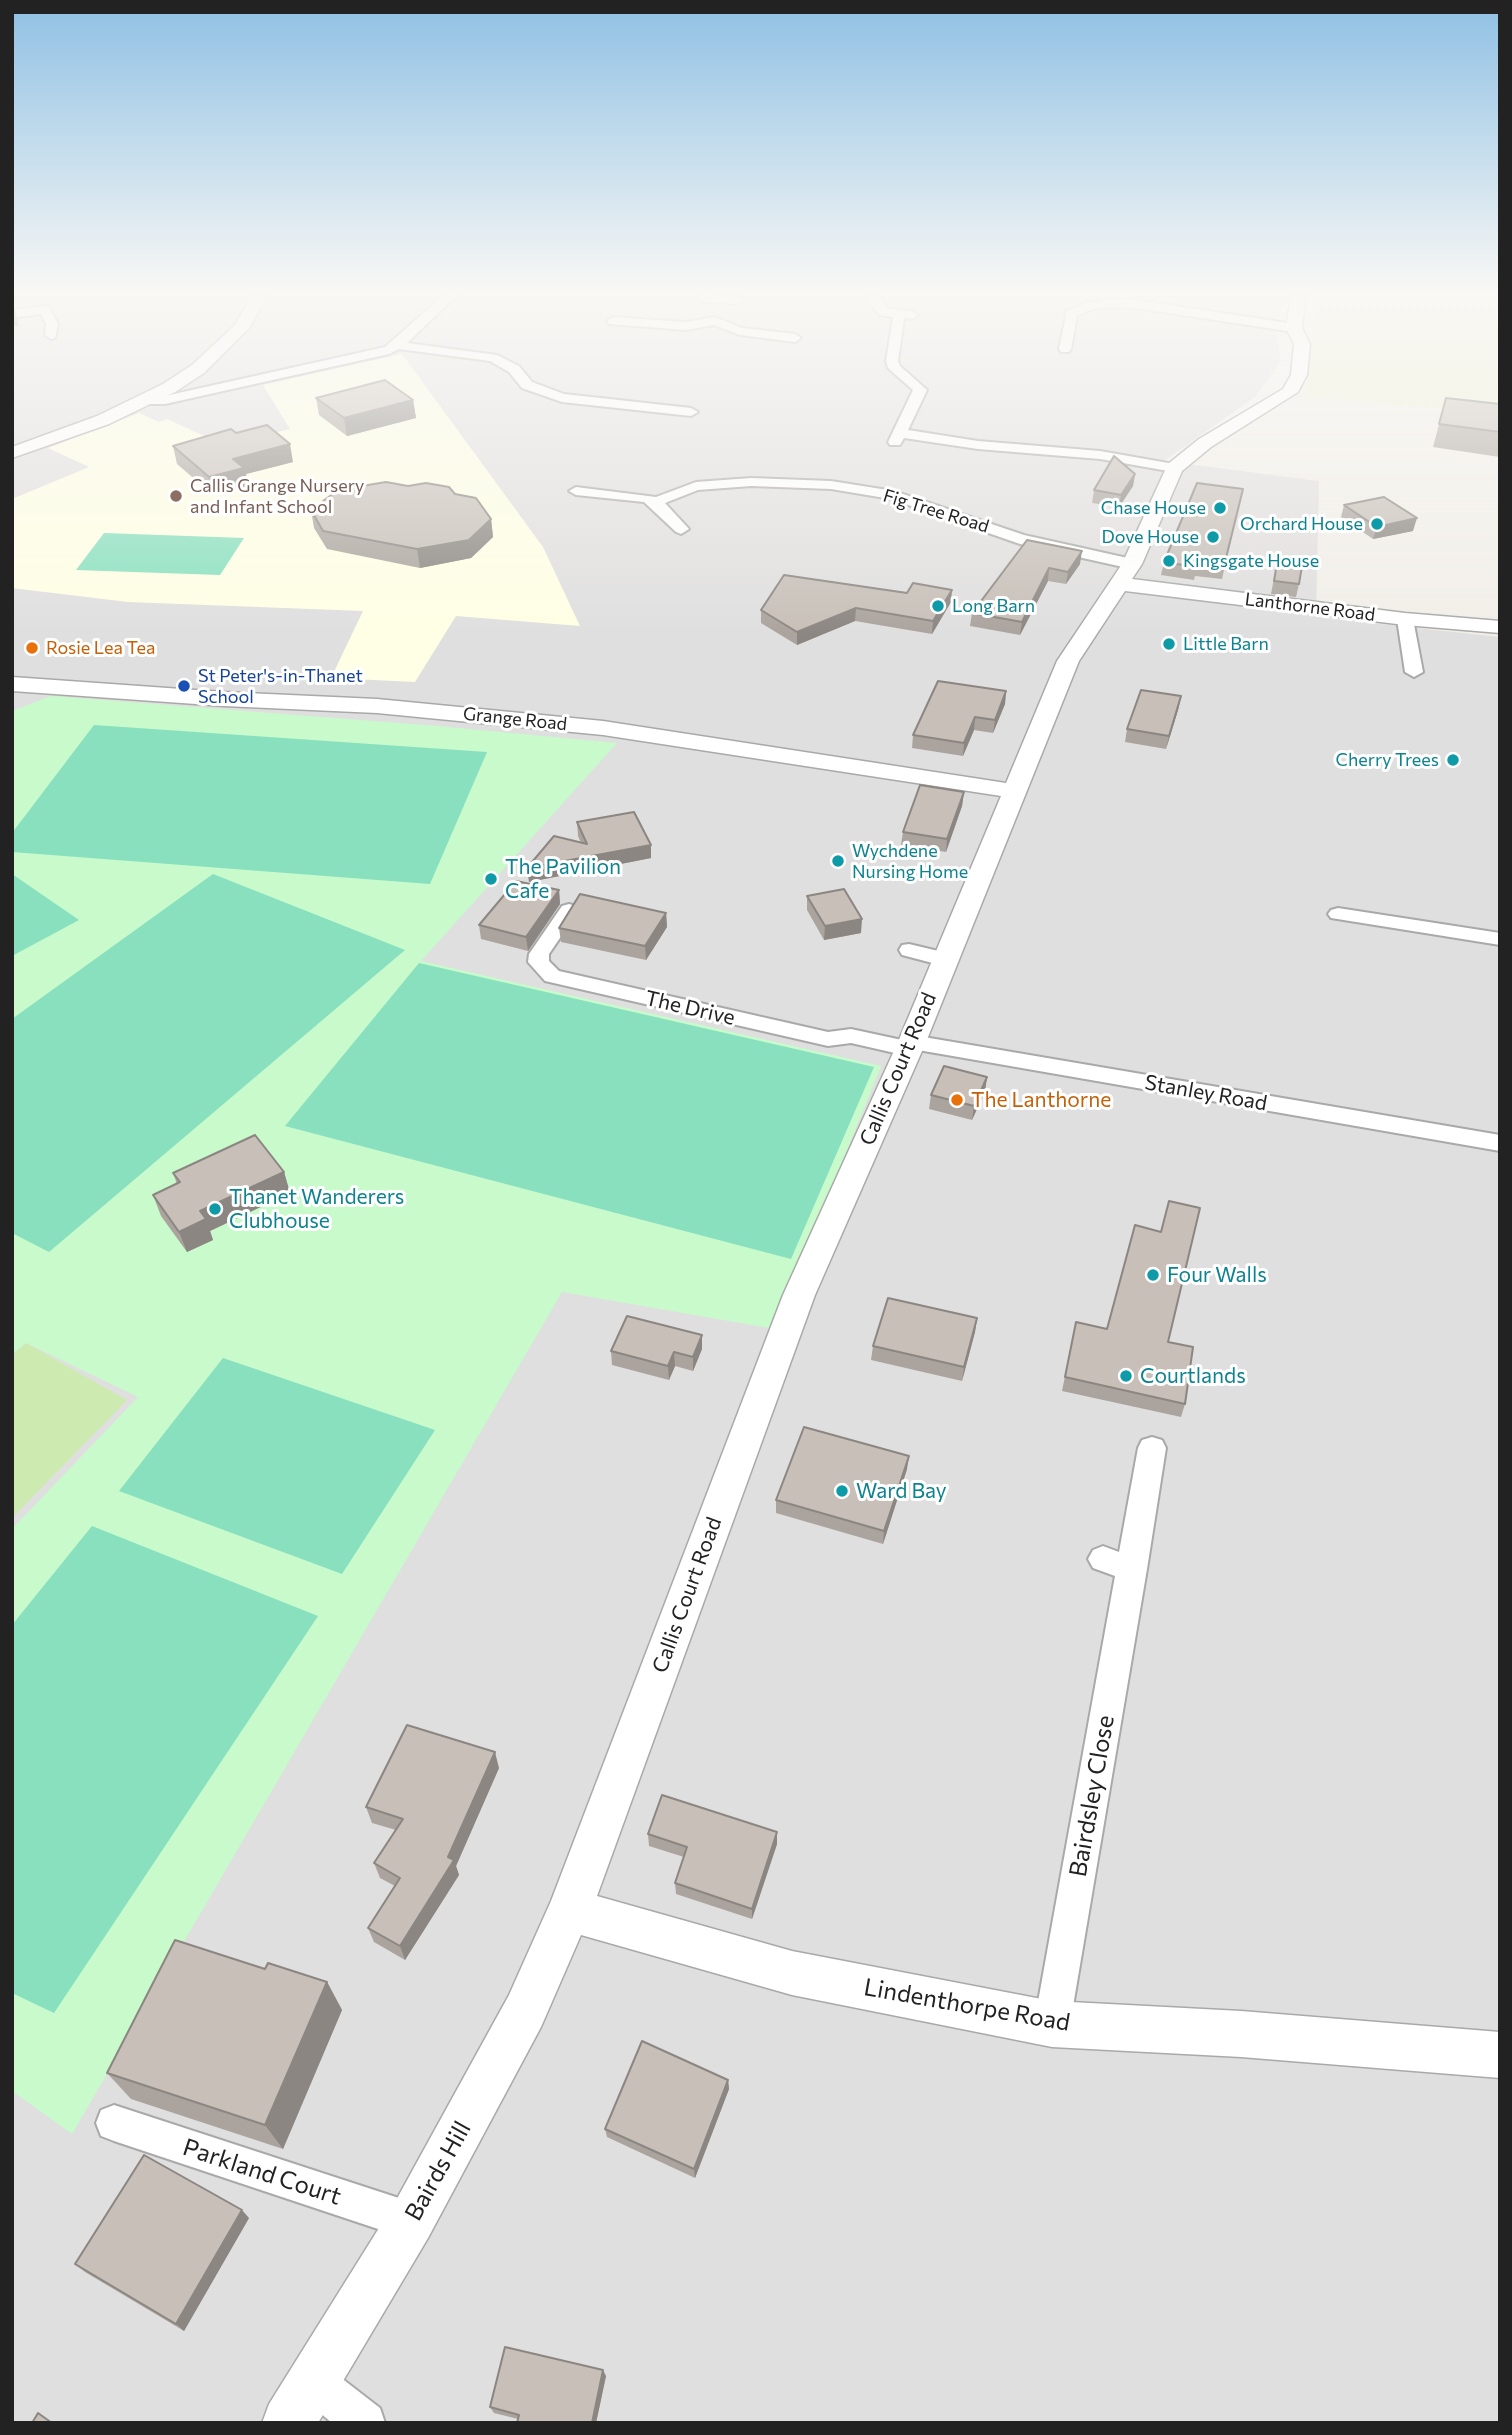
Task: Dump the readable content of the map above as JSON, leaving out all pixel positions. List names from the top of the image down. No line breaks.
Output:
{"streets":{"street":["Fig Tree Road","Lanthorne Road","Grange Road","The Drive","Callis Court Road","Stanley Road","Bairdsley Close","Lindenthorpe Road","Bairds Hill","Parkland Court"]},"crossings":[["Fig Tree Road","Callis Court Road"],["Lanthorne Road","Callis Court Road"],["Grange Road","Callis Court Road"],["The Drive","Callis Court Road"],["The Drive","Stanley Road"],["Callis Court Road","Stanley Road"],["Callis Court Road","Lindenthorpe Road"],["Callis Court Road","Bairds Hill"],["Bairdsley Close","Lindenthorpe Road"],["Lindenthorpe Road","Bairds Hill"],["Bairds Hill","Parkland Court"]],"places":["Callis Grange Nursery and Infant School","Chase House","Orchard House","Dove House","Kingsgate House","Long Barn","Little Barn","Rosie Lea Tea","St Peter's-in-Thanet School","Cherry Trees","Wychdene Nursing Home","The Pavilion Cafe","The Lanthorne","Thanet Wanderers Clubhouse","Four Walls","Courtlands","Ward Bay"]}
